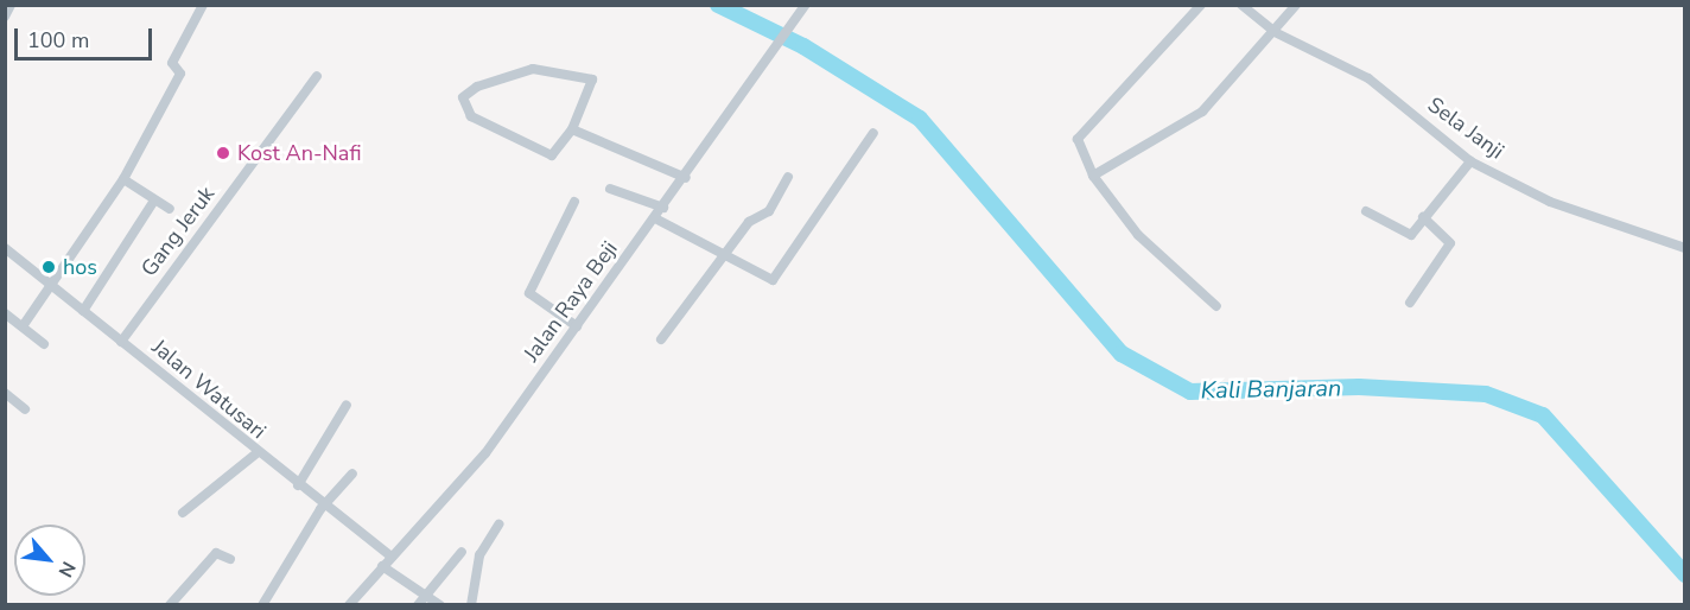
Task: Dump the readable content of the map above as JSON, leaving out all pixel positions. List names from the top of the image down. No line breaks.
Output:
{"streets":{"street":["Sela Janji","Gang Jeruk","Jalan Raya Beji","Jalan Watusari"]},"crossings":[["Gang Jeruk","Jalan Watusari"],["Jalan Raya Beji","Jalan Watusari"]],"water":["Kali Banjaran"],"places":["Kost An-Nafi","hos"],"scale_bar":"100 m","north":"bottom right"}
